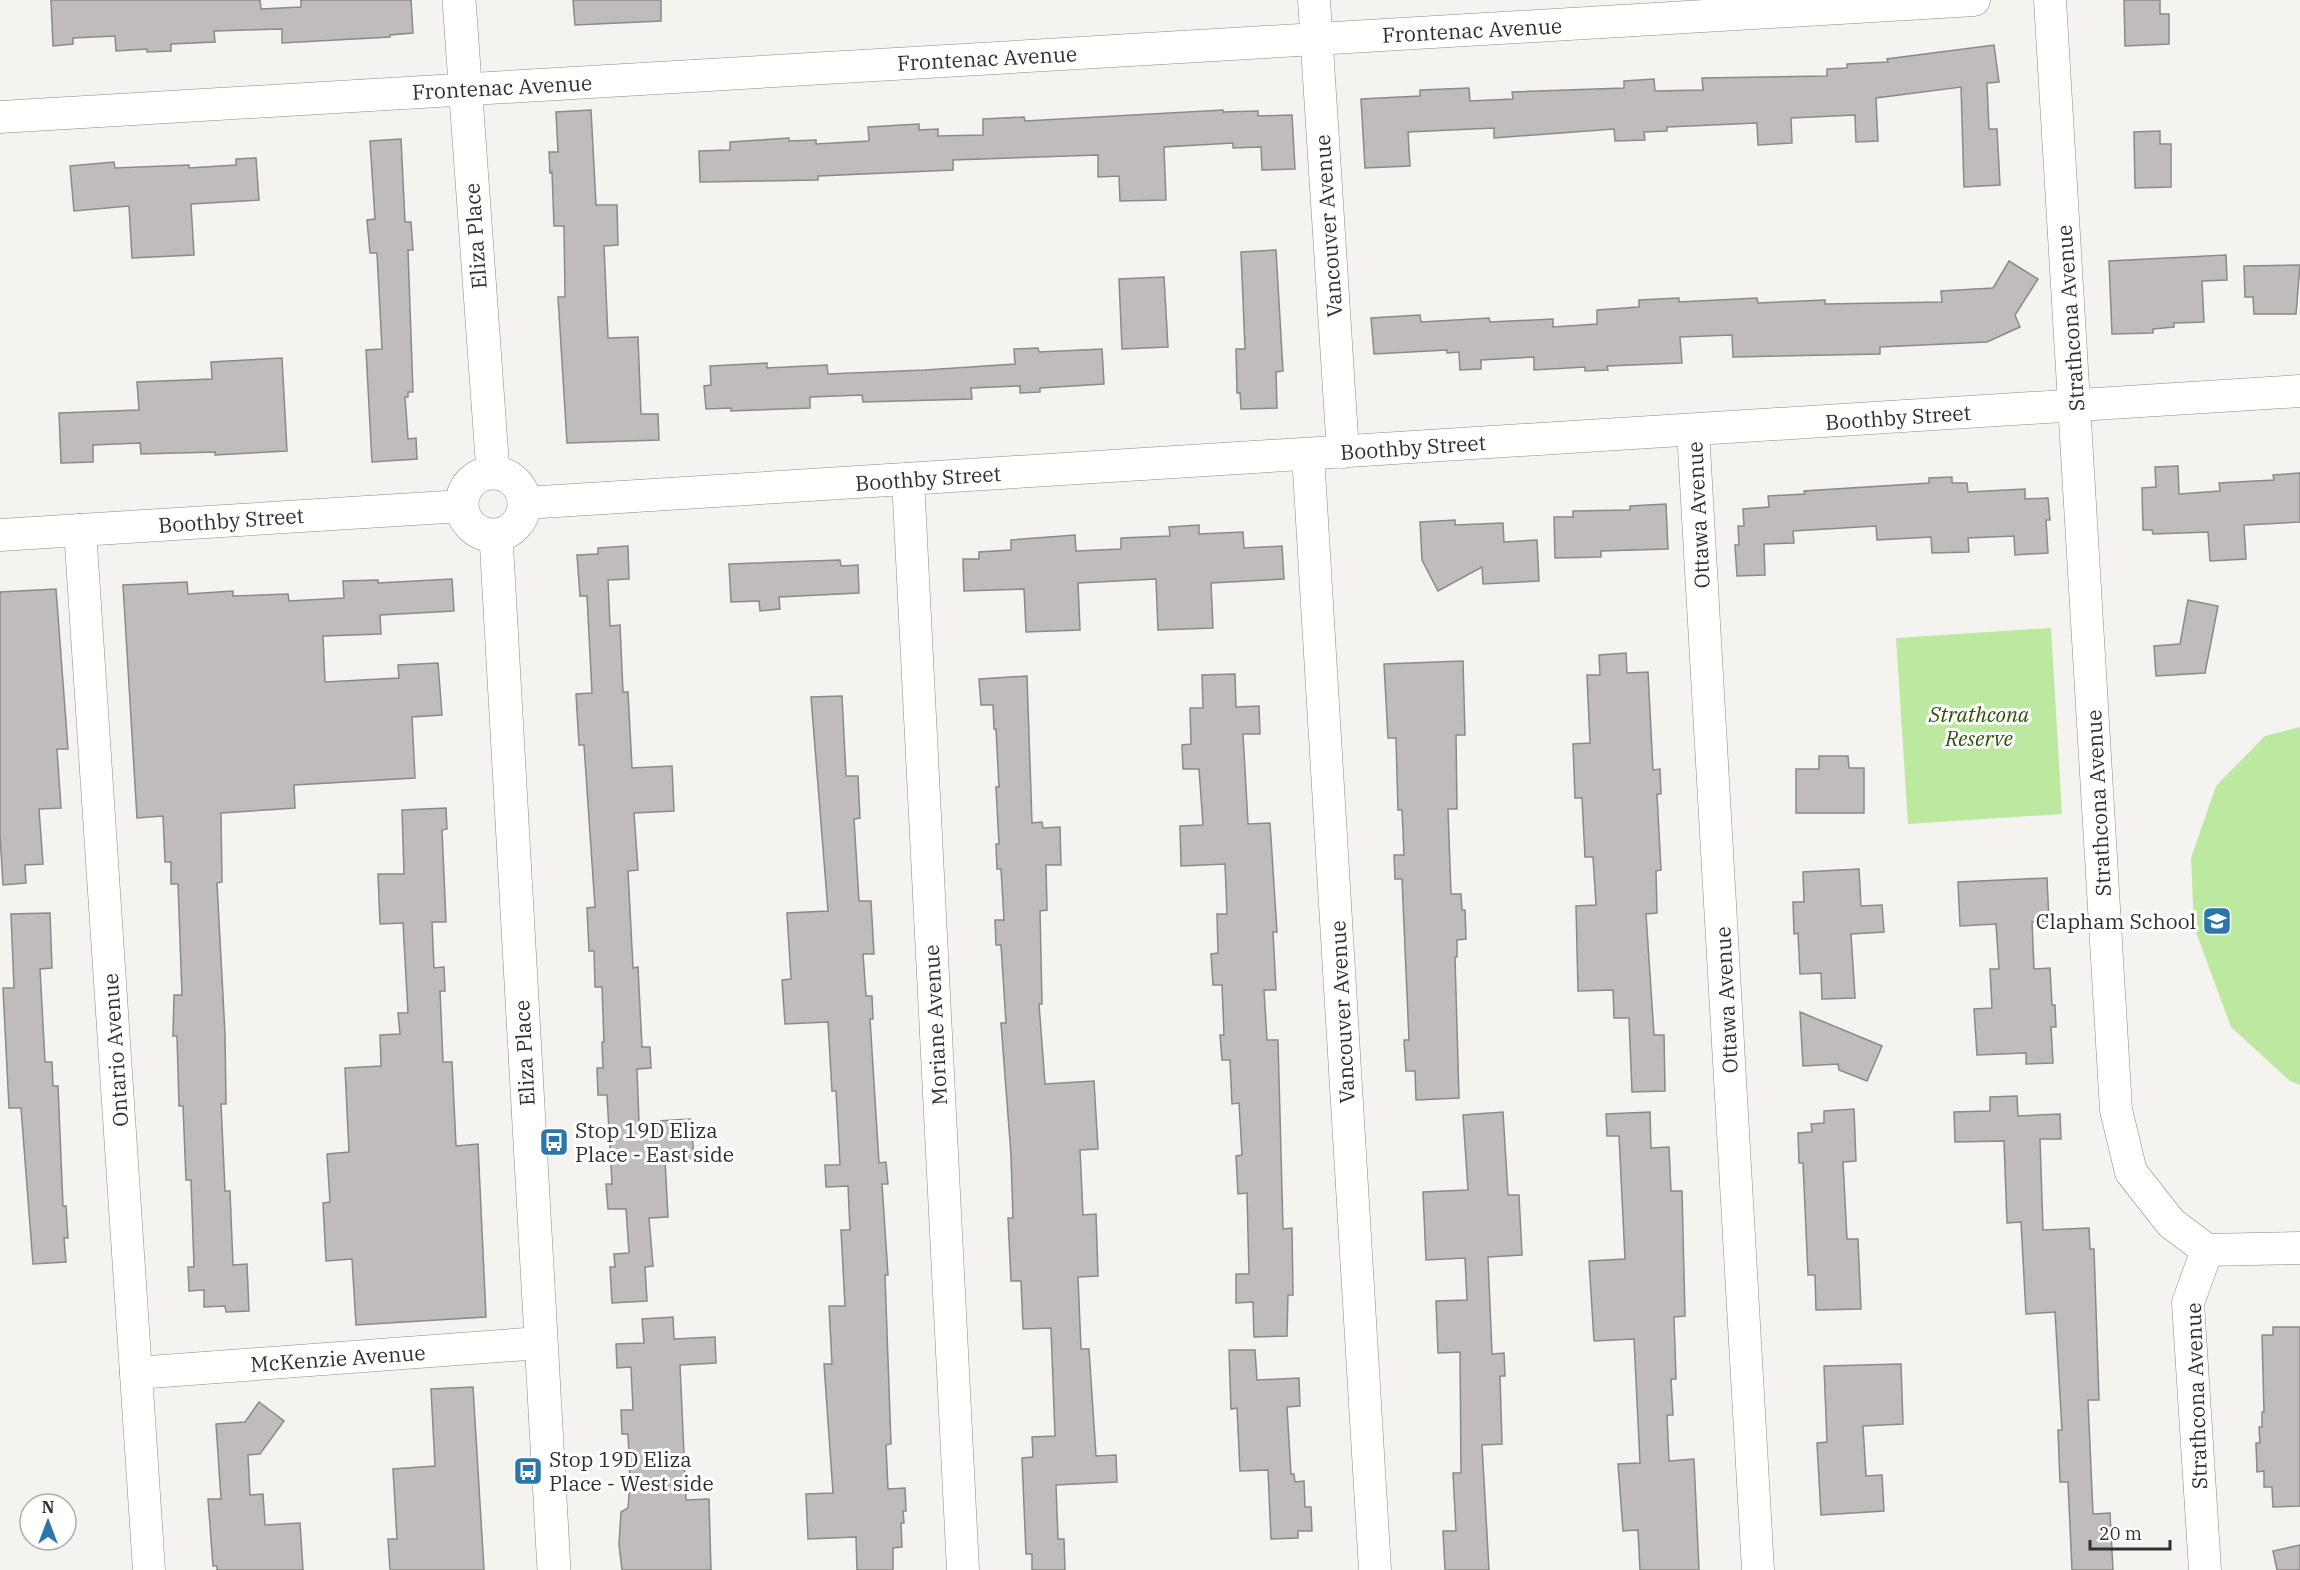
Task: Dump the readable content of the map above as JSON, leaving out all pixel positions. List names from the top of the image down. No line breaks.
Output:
{"streets":{"street":["Frontenac Avenue","Vancouver Avenue","Eliza Place","Strathcona Avenue","Boothby Street","Ottawa Avenue","Moriane Avenue","Ontario Avenue","McKenzie Avenue"]},"crossings":[["Frontenac Avenue","Vancouver Avenue"],["Frontenac Avenue","Eliza Place"],["Vancouver Avenue","Boothby Street"],["Eliza Place","Boothby Street"],["Eliza Place","McKenzie Avenue"],["Strathcona Avenue","Boothby Street"],["Boothby Street","Ottawa Avenue"],["Boothby Street","Moriane Avenue"],["Boothby Street","Ontario Avenue"],["Ontario Avenue","McKenzie Avenue"]],"parks":["Strathcona Reserve"],"places":{"school or university":["Clapham School"],"bus stop":["Stop 19D Eliza Place - East side","Stop 19D Eliza Place - West side"]},"scale_bar":"20 m","north":"top"}
